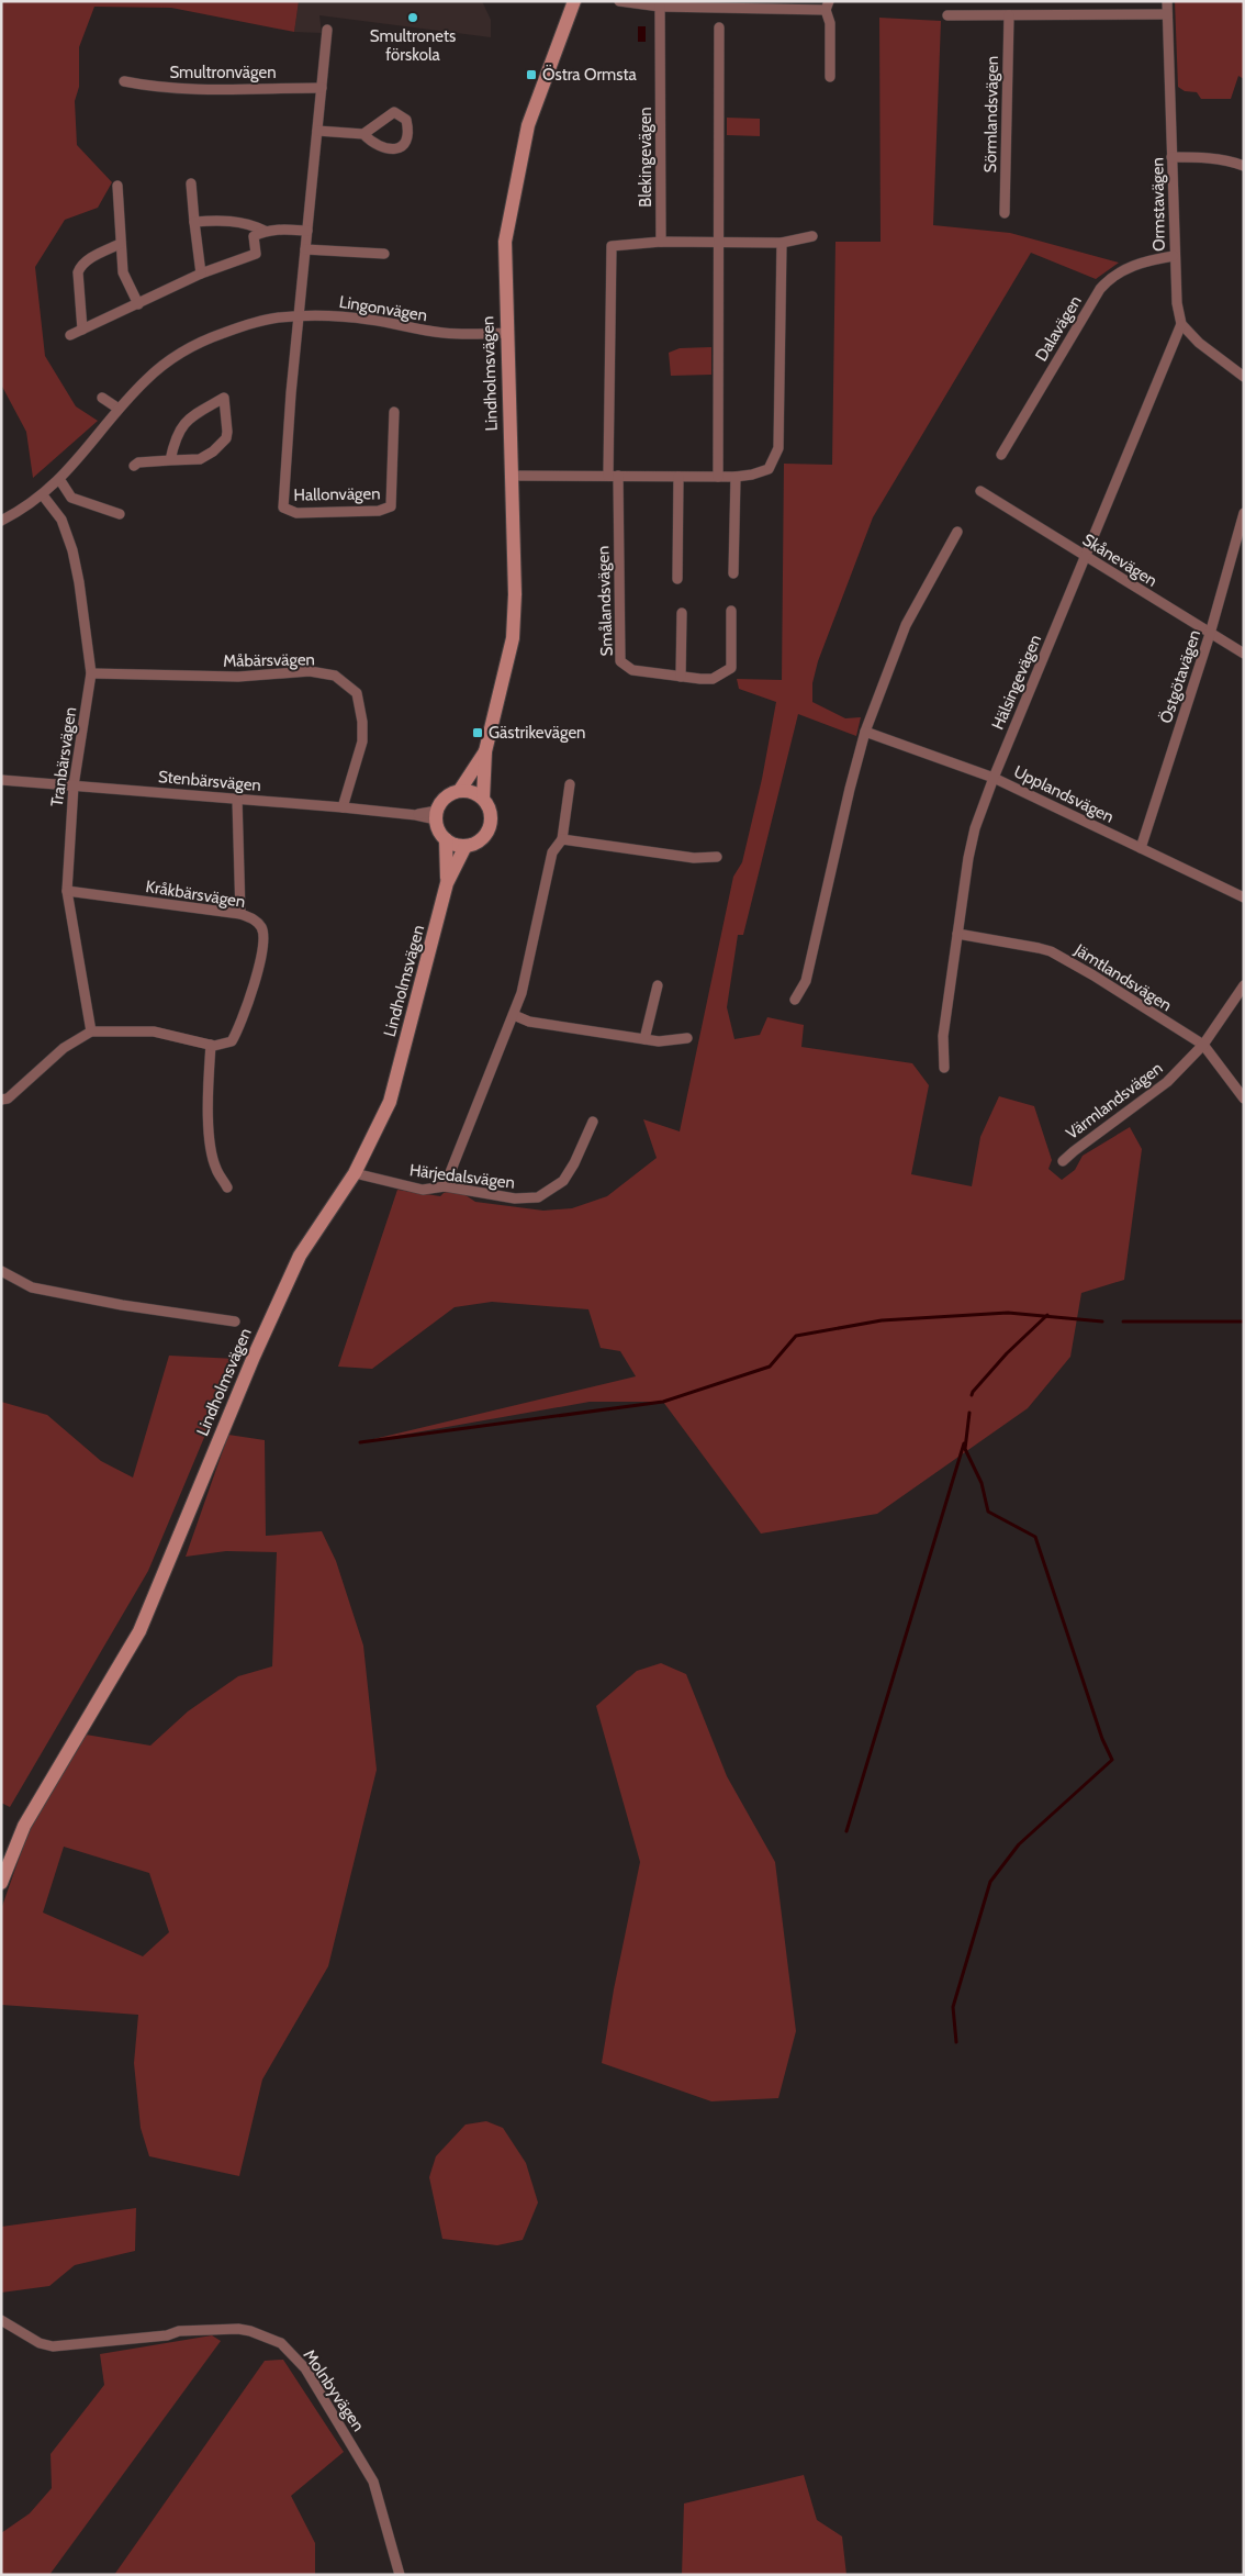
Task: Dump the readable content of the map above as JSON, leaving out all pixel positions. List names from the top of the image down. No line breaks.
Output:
{"streets":{"main road":["Lindholmsvägen"],"street":["Smultronvägen","Sörmlandsvägen","Blekingevägen","Ormstavägen","Lingonvägen","Dalavägen","Hallonvägen","Skånevägen","Smålandsvägen","Måbärsvägen","Östgötavägen","Hälsingevägen","Tranbärsvägen","Stenbärsvägen","Upplandsvägen","Kråkbärsvägen","Jämtlandsvägen","Värmlandsvägen","Härjedalsvägen","Molnbyvägen"]},"crossings":[["Ormstavägen","Dalavägen"],["Ormstavägen","Hälsingevägen"],["Lingonvägen","Lindholmsvägen"],["Lingonvägen","Hallonvägen"],["Lingonvägen","Tranbärsvägen"],["Lindholmsvägen","Stenbärsvägen"],["Lindholmsvägen","Härjedalsvägen"],["Skånevägen","Östgötavägen"],["Skånevägen","Hälsingevägen"],["Måbärsvägen","Tranbärsvägen"],["Måbärsvägen","Stenbärsvägen"],["Östgötavägen","Upplandsvägen"],["Hälsingevägen","Upplandsvägen"],["Hälsingevägen","Jämtlandsvägen"],["Tranbärsvägen","Stenbärsvägen"],["Tranbärsvägen","Kråkbärsvägen"],["Jämtlandsvägen","Värmlandsvägen"]],"places":{"other":["Smultronets förskola"],"transit":["Östra Ormsta","Gästrikevägen"]}}
